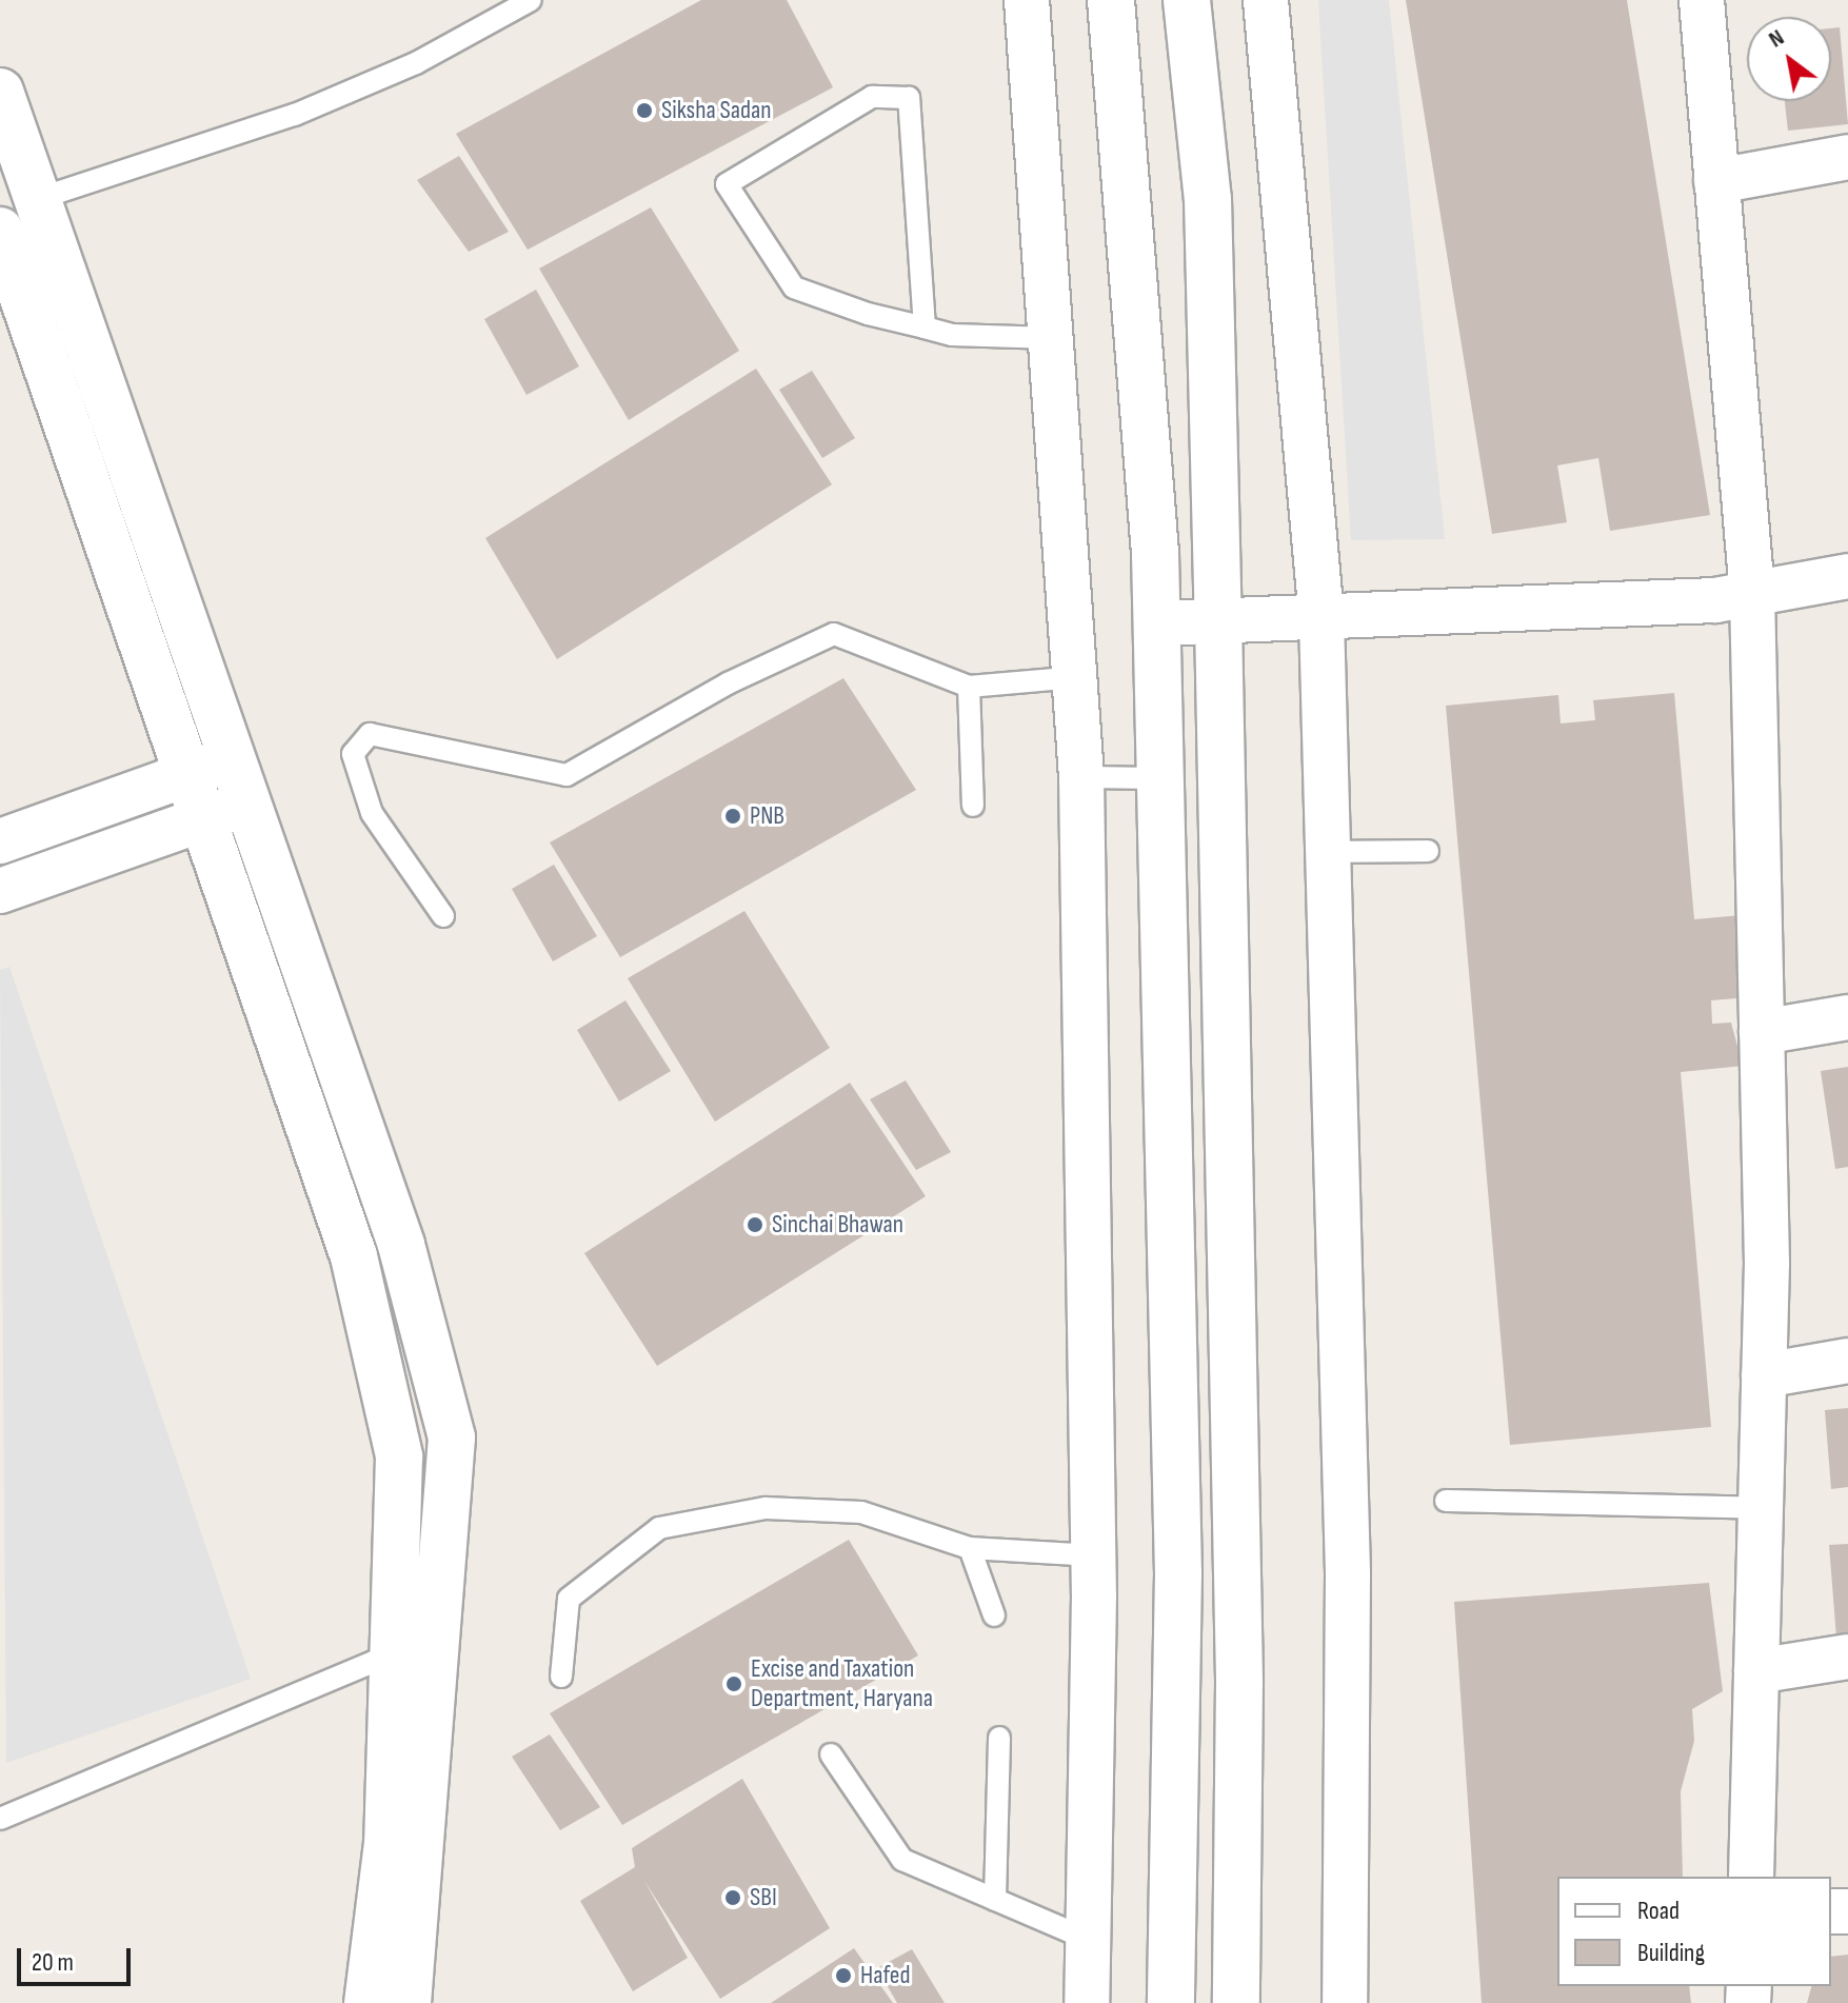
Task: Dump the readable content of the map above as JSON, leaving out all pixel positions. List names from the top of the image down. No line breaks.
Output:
{"places":["Siksha Sadan","PNB","Sinchai Bhawan","Excise and Taxation Department, Haryana","SBI","Hafed"],"legend":["Road","Building"],"scale_bar":"20 m","north":"top left"}
